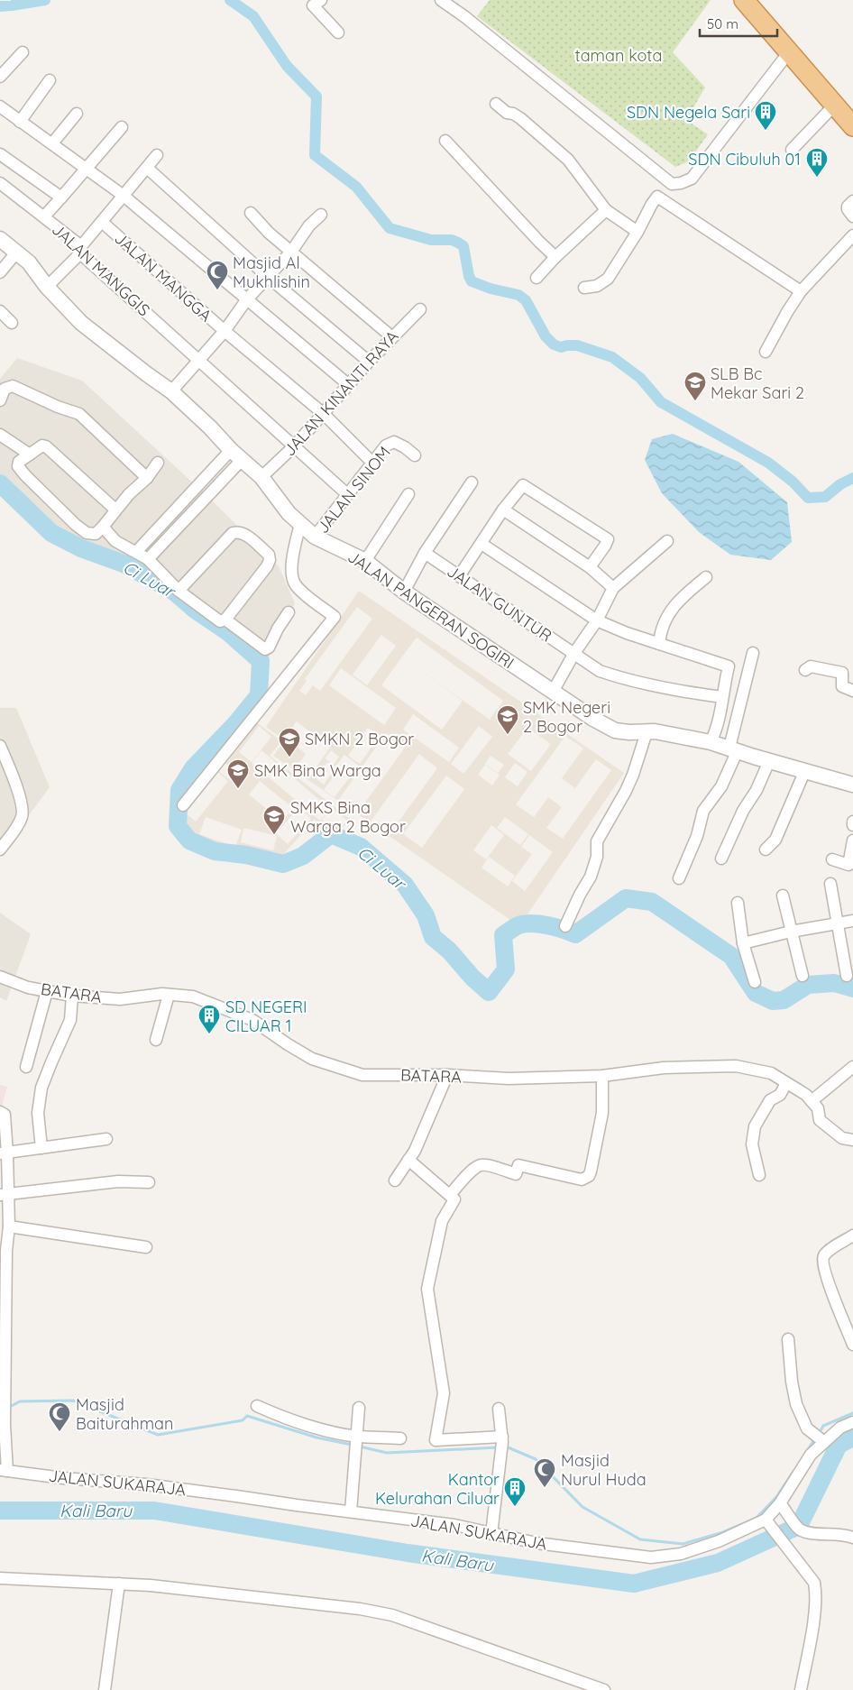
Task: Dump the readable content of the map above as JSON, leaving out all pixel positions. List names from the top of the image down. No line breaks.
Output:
{"streets":{"street":["JALAN MANGGIS","JALAN MANGGA","JALAN KINANTI RAYA","JALAN SINOM","JALAN GUNTUR","JALAN PANGERAN SOGIRI","BATARA","JALAN SUKARAJA"]},"crossings":[["JALAN MANGGIS","JALAN KINANTI RAYA"],["JALAN MANGGIS","JALAN SINOM"],["JALAN MANGGA","JALAN KINANTI RAYA"],["JALAN MANGGA","JALAN SINOM"],["JALAN KINANTI RAYA","JALAN PANGERAN SOGIRI"],["JALAN SINOM","JALAN PANGERAN SOGIRI"]],"water":["Ci Luar","Kali Baru"],"parks":["taman kota"],"places":{"building":["SDN Negela Sari","SDN Cibuluh 01","SD NEGERI CILUAR 1","Kantor Kelurahan Ciluar"],"mosque":["Masjid Al Mukhlishin","Masjid Baiturahman","Masjid Nurul Huda"],"school or university":["SLB Bc Mekar Sari 2","SMK Negeri 2 Bogor","SMKN 2 Bogor","SMK Bina Warga","SMKS Bina Warga 2 Bogor"]},"scale_bar":"50 m"}
